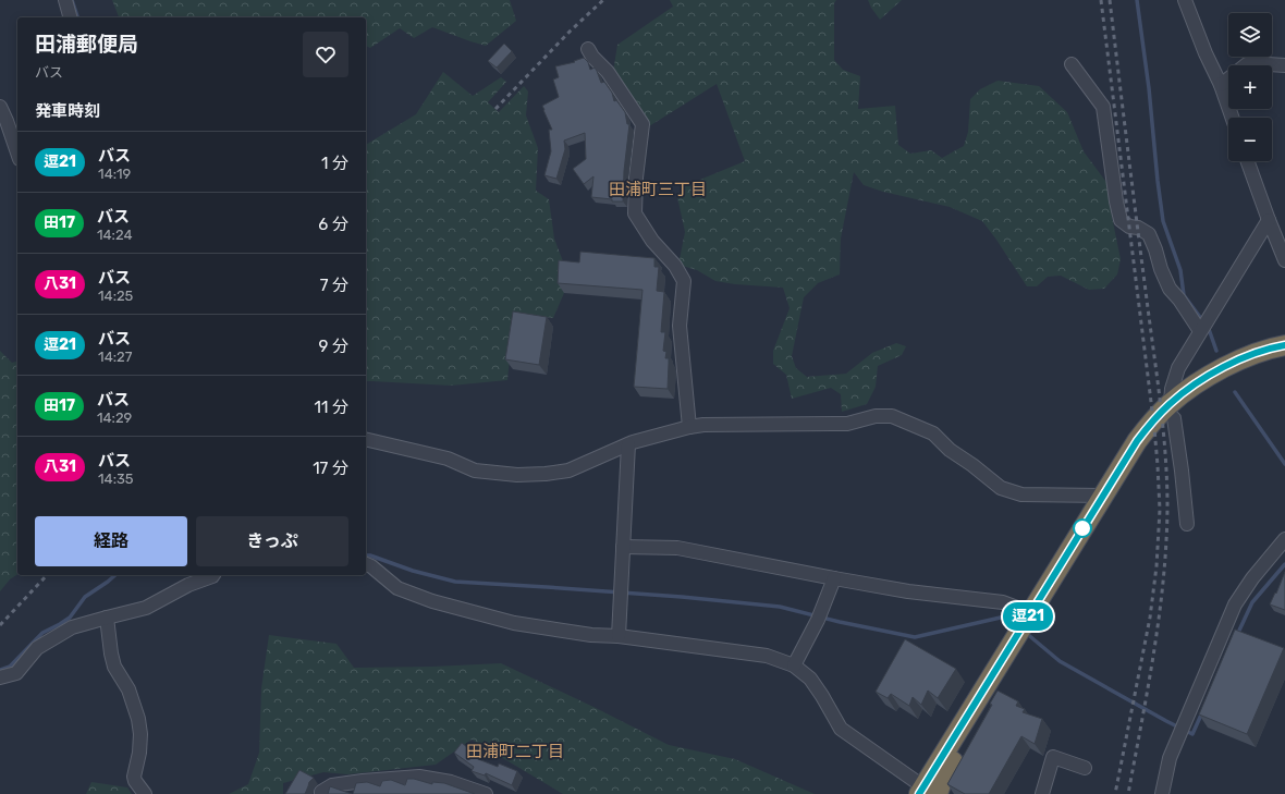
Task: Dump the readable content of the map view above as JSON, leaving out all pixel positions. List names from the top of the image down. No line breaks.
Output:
{"districts":["田浦町三丁目","田浦町二丁目"],"lines":["bus line 逗21"],"page":{"on_map":"逗21","map_buttons":["+","−"],"heading":[["田浦郵便局","バス"],"発車時刻"],"list":[{"mark":"逗21","name":"バス","note":"14:19","value":"1 分"},{"mark":"田17","name":"バス","note":"14:24","value":"6 分"},{"mark":"八31","name":"バス","note":"14:25","value":"7 分"},{"mark":"逗21","name":"バス","note":"14:27","value":"9 分"},{"mark":"田17","name":"バス","note":"14:29","value":"11 分"},{"mark":"八31","name":"バス","note":"14:35","value":"17 分"}],"buttons":["経路","きっぷ"]}}
